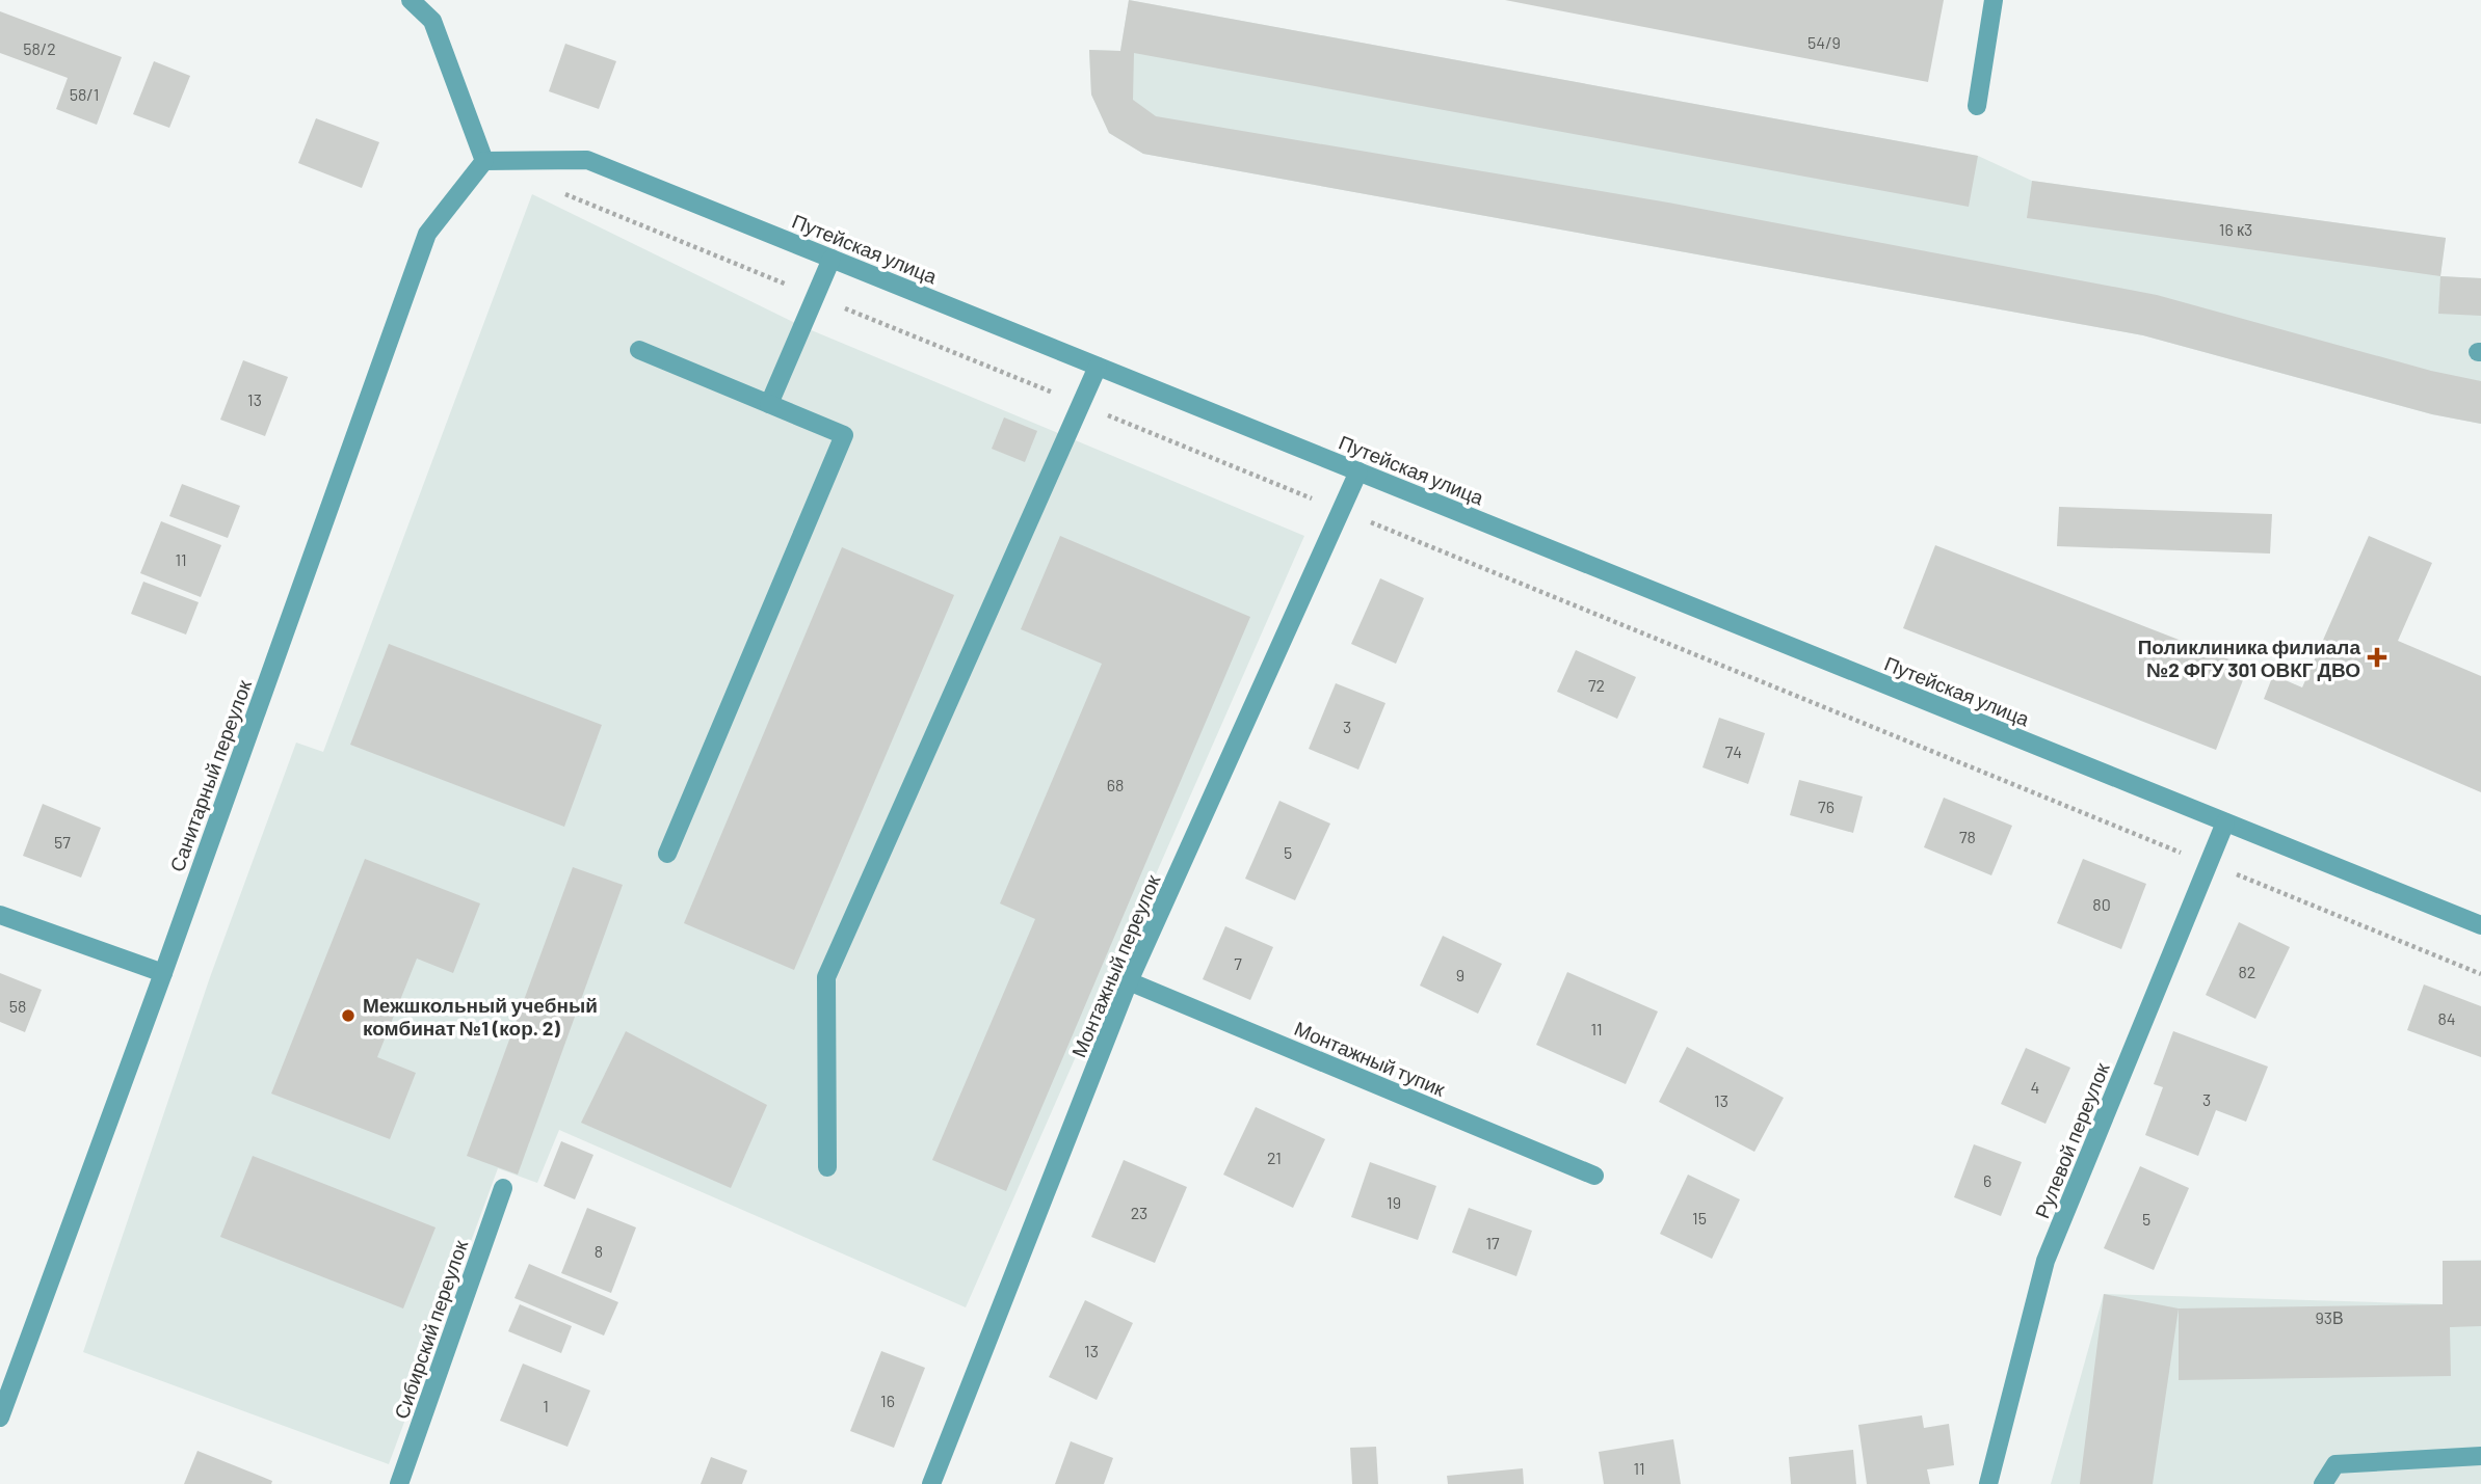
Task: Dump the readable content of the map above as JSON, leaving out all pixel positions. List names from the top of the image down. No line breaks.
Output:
{"streets":{"street":["Путейская улица","Санитарный переулок","Монтажный переулок","Монтажный тупик","Рулевой переулок","Сибирский переулок"]},"crossings":[["Путейская улица","Санитарный переулок"],["Путейская улица","Монтажный переулок"],["Путейская улица","Рулевой переулок"],["Монтажный переулок","Монтажный тупик"]],"places":{"health":["Поликлиника филиала №2 ФГУ 301 ОВКГ ДВО"],"other":["Межшкольный учебный комбинат №1 (кор. 2)"]},"house_numbers":["54/9","58/2","58/1","16 к3","13","11","72","3","74","68","76","78","57","5","80","7","82","9","58","84","11","4","3","13","21","6","19","23","15","5","17","8","93В","13","16","1","11"]}
